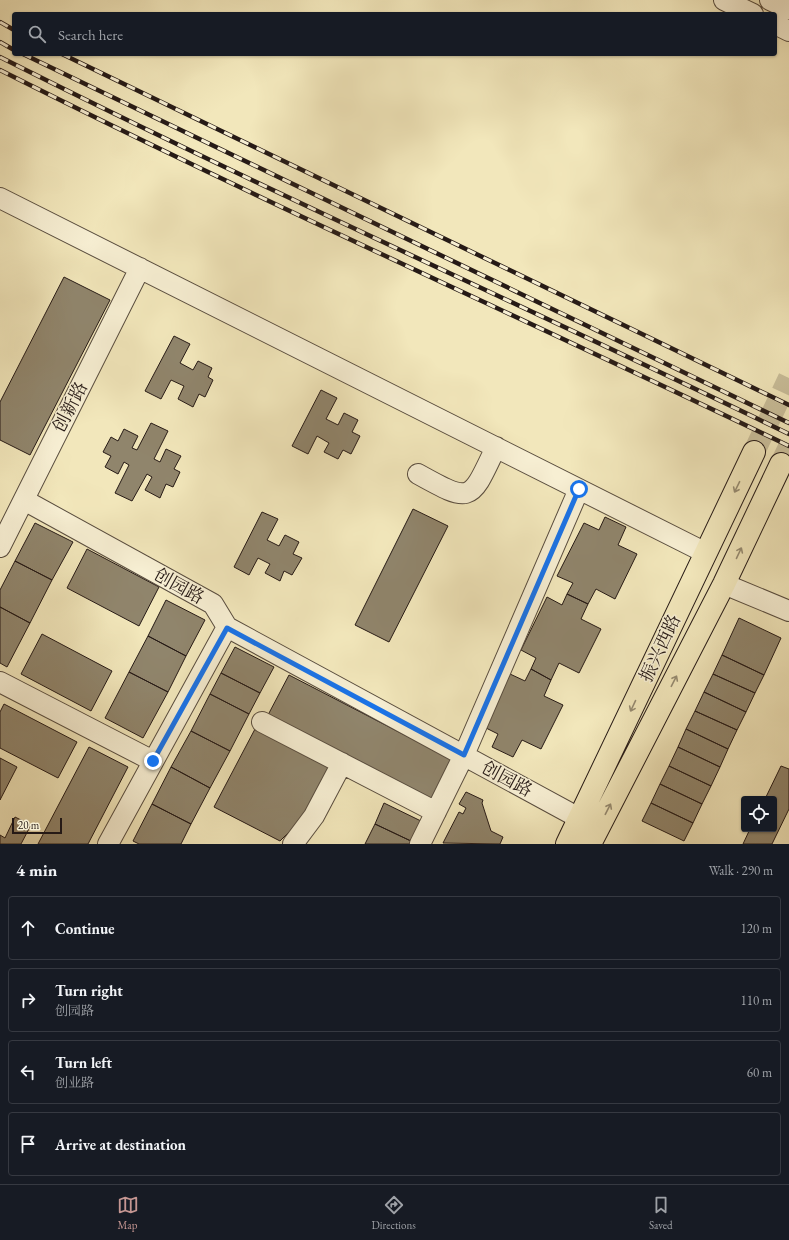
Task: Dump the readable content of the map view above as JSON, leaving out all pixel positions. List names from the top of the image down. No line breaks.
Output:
{"streets":{"main road":["振兴西路"],"street":["创新路","创园路"]},"crossings":[["创新路","创园路"],["创园路","振兴西路"]],"scale_bar":"20 m","page":{"search":"Search here","scale":"20 m","heading":["4 min","Walk · 290 m"],"list":[["Continue","120 m"],["Turn right","创园路","110 m"],["Turn left","创业路","60 m"],"Arrive at destination"],"nav":["Map","Directions","Saved"]}}
